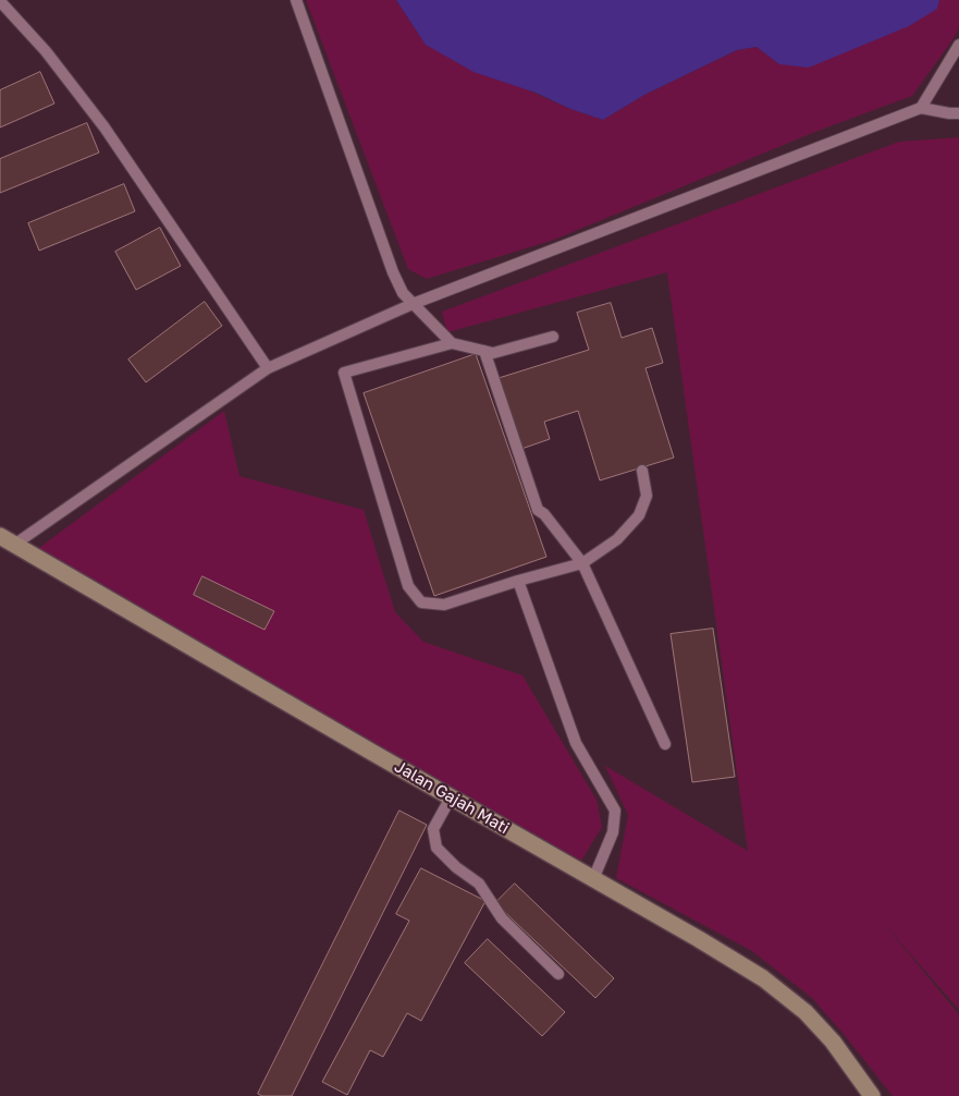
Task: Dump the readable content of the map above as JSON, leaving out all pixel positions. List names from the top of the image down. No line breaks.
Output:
{"streets":{"main road":["Jalan Gajah Mati"]}}
